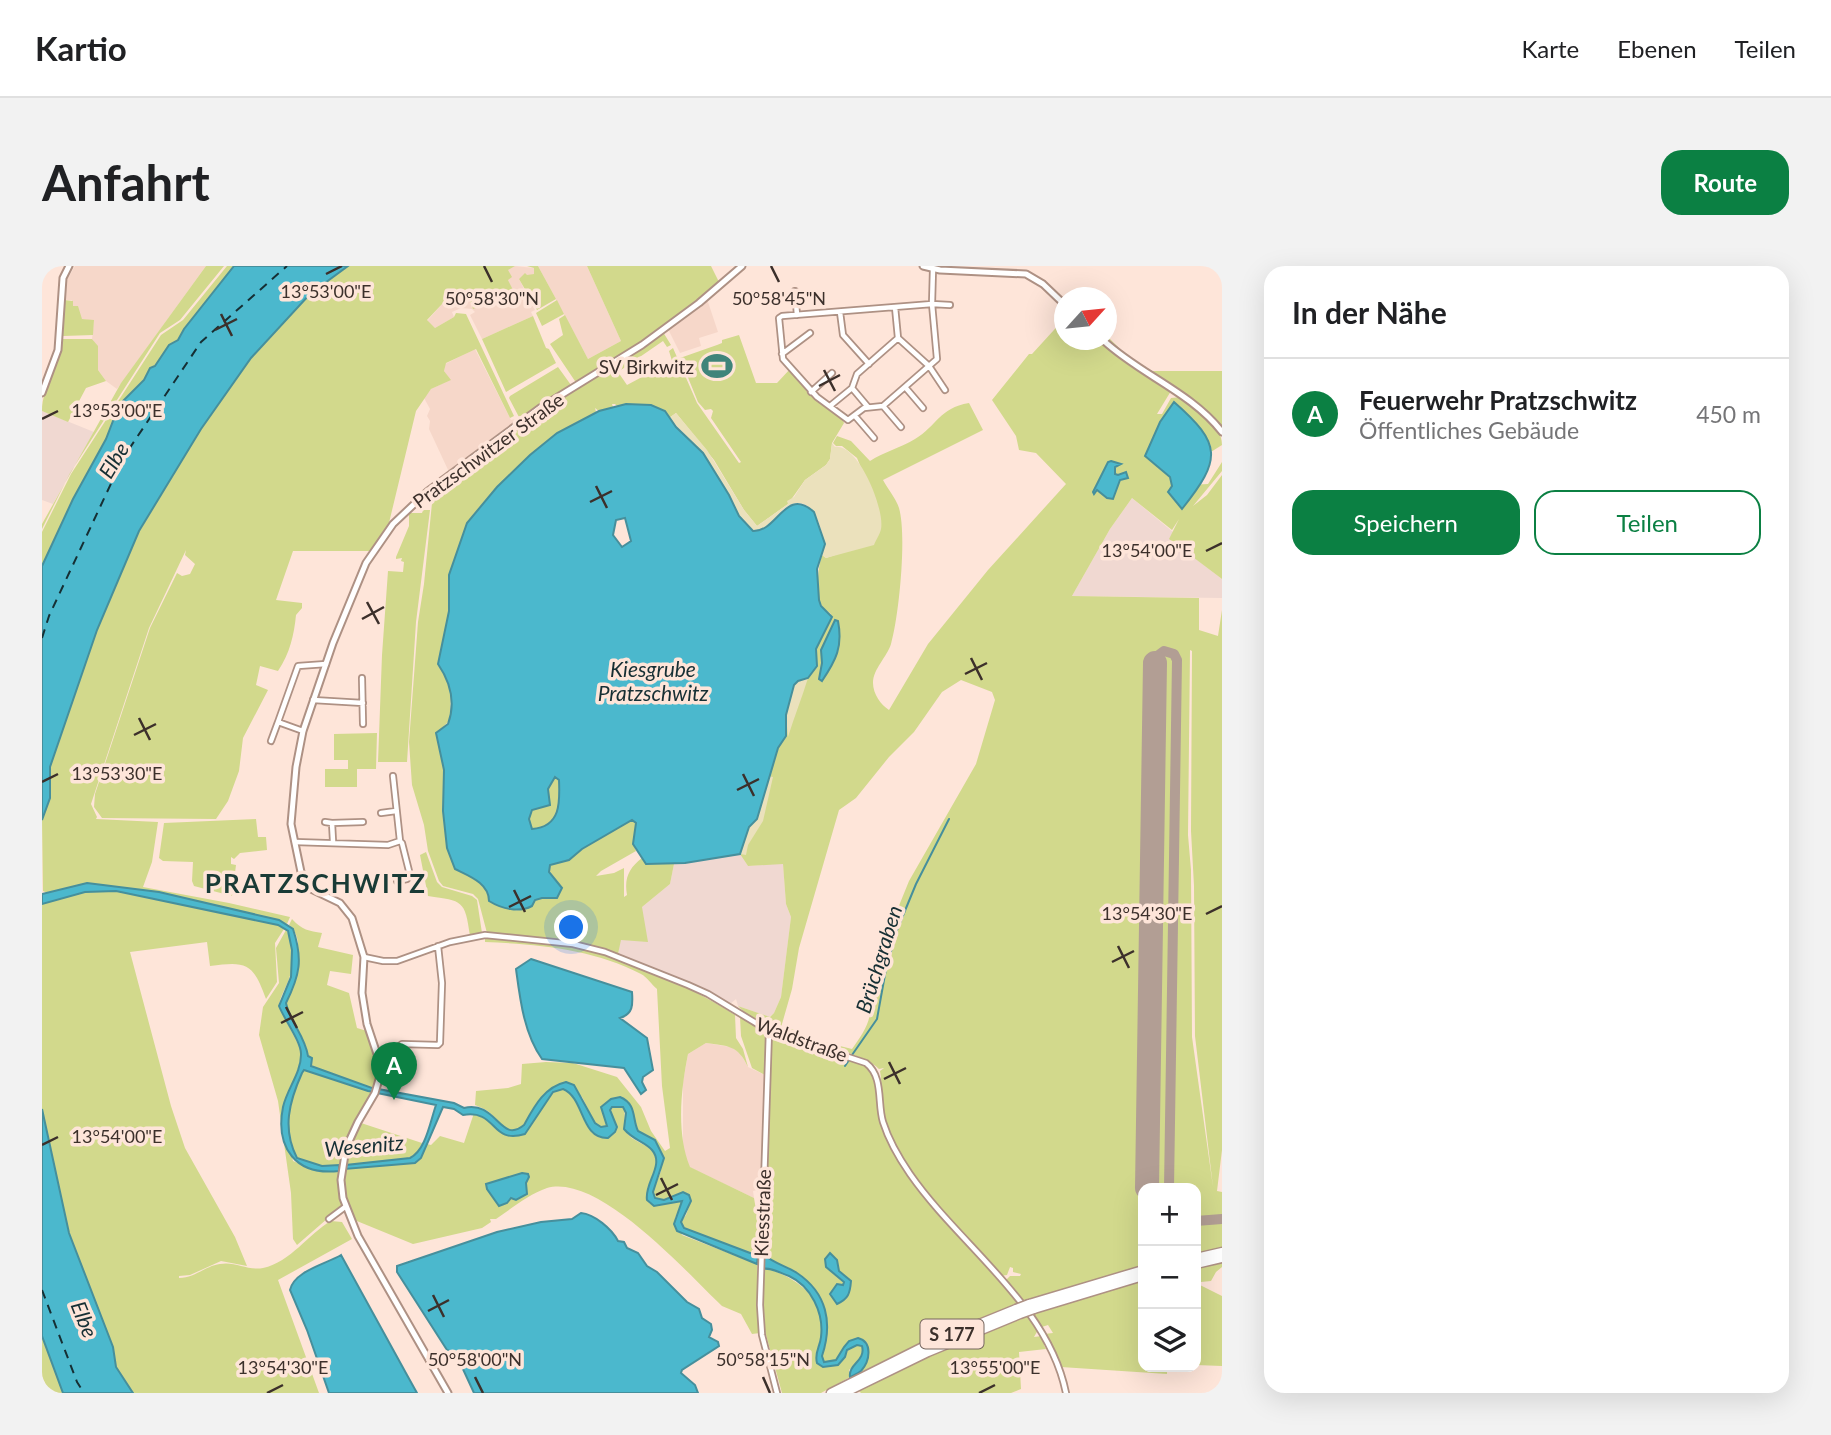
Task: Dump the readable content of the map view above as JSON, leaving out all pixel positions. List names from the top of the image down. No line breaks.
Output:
{"streets":{"highway":["S 177"],"street":["Pratzschwitzer Straße","Waldstraße","Kiesstraße"]},"crossings":[["Pratzschwitzer Straße","Waldstraße"],["Waldstraße","Kiesstraße"]],"districts":["PRATZSCHWITZ"],"water":["Elbe","Kiesgrube Pratzschwitz","Brüchgraben","Wesenitz"],"places":{"sports":["SV Birkwitz"]},"north":"top right","page":{"header":"Kartio","nav":["Karte","Ebenen","Teilen"],"buttons":["Route",["Speichern","Teilen"]],"title":"Anfahrt","heading":"In der Nähe","list":[{"mark":"A","name":"Feuerwehr Pratzschwitz","note":"Öffentliches Gebäude","value":"450 m"}],"pins":"A","map_buttons":["+","−"]},"coordinates":["13°53'00\"E","50°58'30\"N","50°58'45\"N","13°54'00\"E","13°53'30\"E","13°54'30\"E","50°58'00\"N","50°58'15\"N","13°55'00\"E"]}
